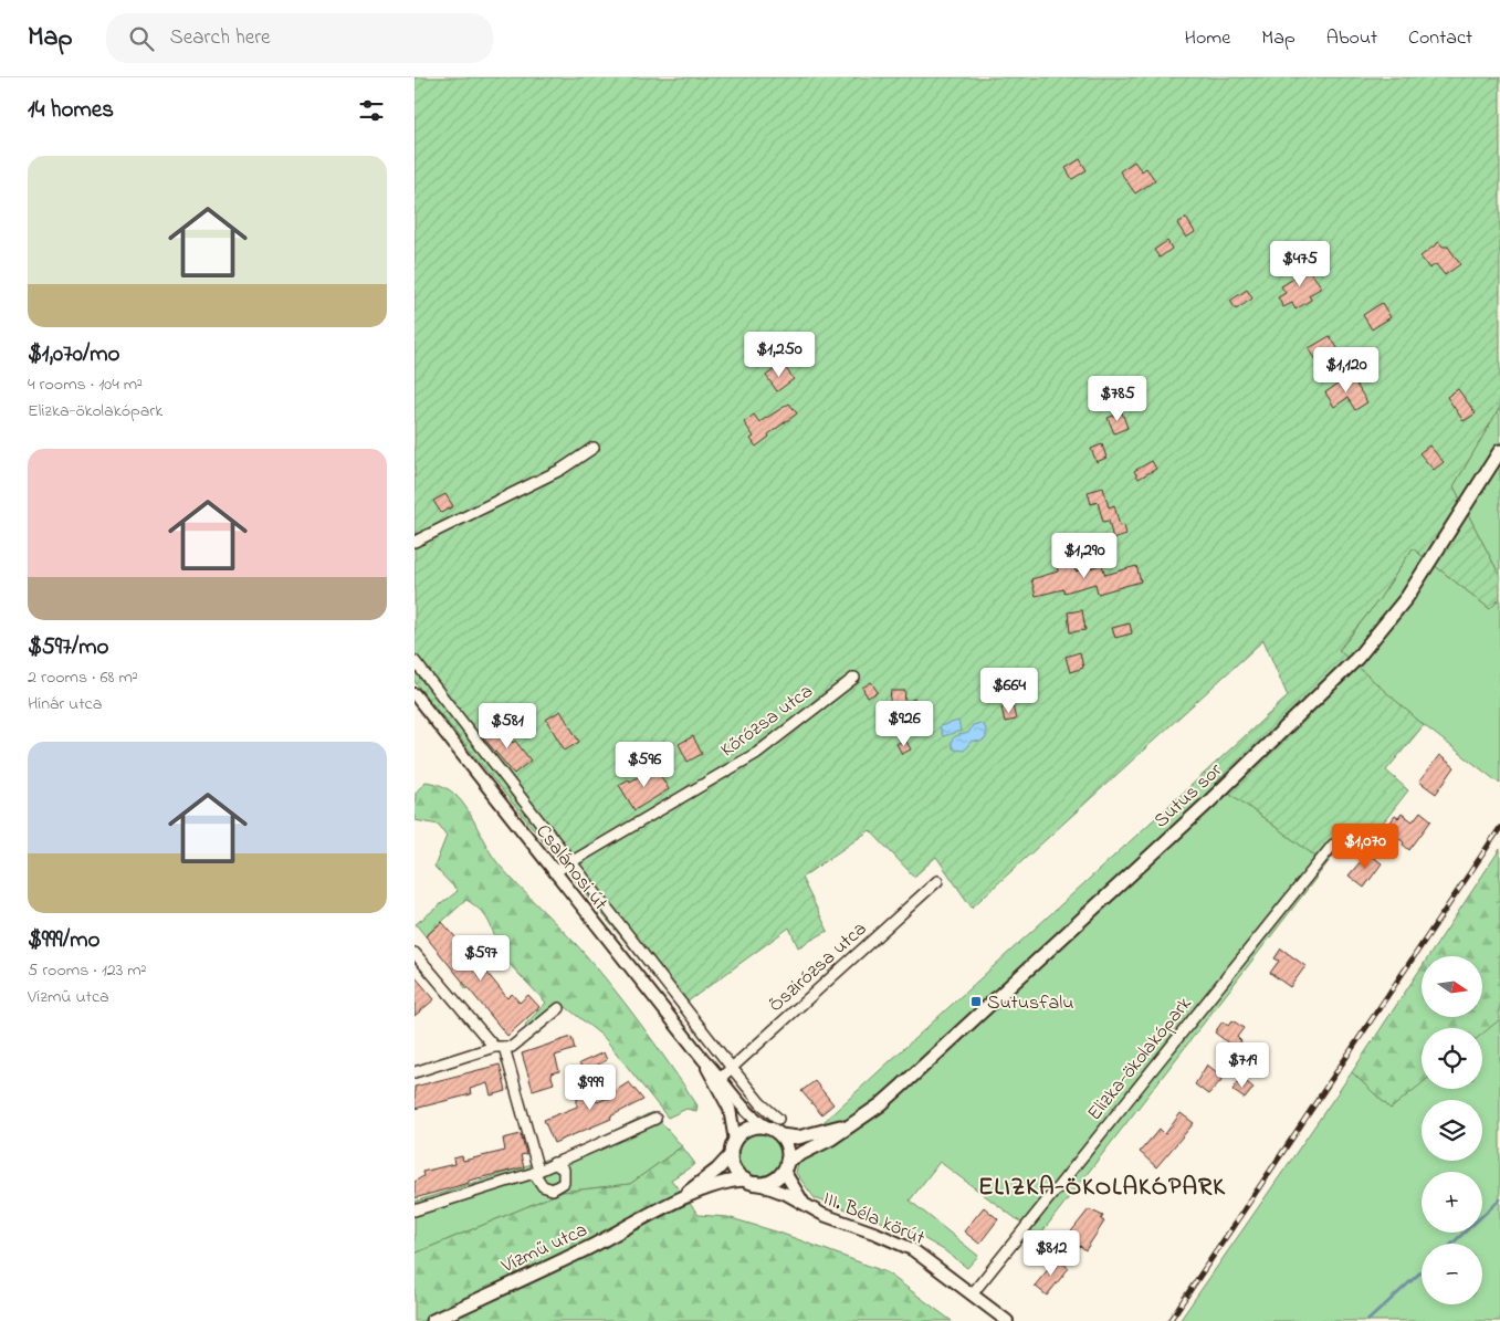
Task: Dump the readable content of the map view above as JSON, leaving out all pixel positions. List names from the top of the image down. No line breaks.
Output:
{"streets":{"main road":["Sutus sor","Vízmű utca"],"street":["Kőrózsa utca","Csalánosi út","Őszirózsa utca","Elizka-ökolakópark","III. Béla körút"]},"crossings":[["Kőrózsa utca","Csalánosi út"],["Csalánosi út","Őszirózsa utca"],["Csalánosi út","III. Béla körút"],["Elizka-ökolakópark","III. Béla körút"]],"districts":["ELIZKA-ÖKOLAKÓPARK"],"places":{"transit":["Sutusfalu"]},"north":"right","page":{"header":"Map","search":"Search here","nav":["Home","Map","About","Contact"],"heading":"14 homes","list":[{"name":"$1,070/mo","note":"4 rooms · 104 m² · Elizka-ökolakópark"},{"name":"$597/mo","note":"2 rooms · 68 m² · Hínár utca"},{"name":"$999/mo","note":"5 rooms · 123 m² · Vízmű utca"}],"price":["$475","$1,250","$1,120","$785","$1,290","$664","$926","$581","$596","$1,070","$597","$719","$999","$812"],"map_buttons":["+","−"]}}
